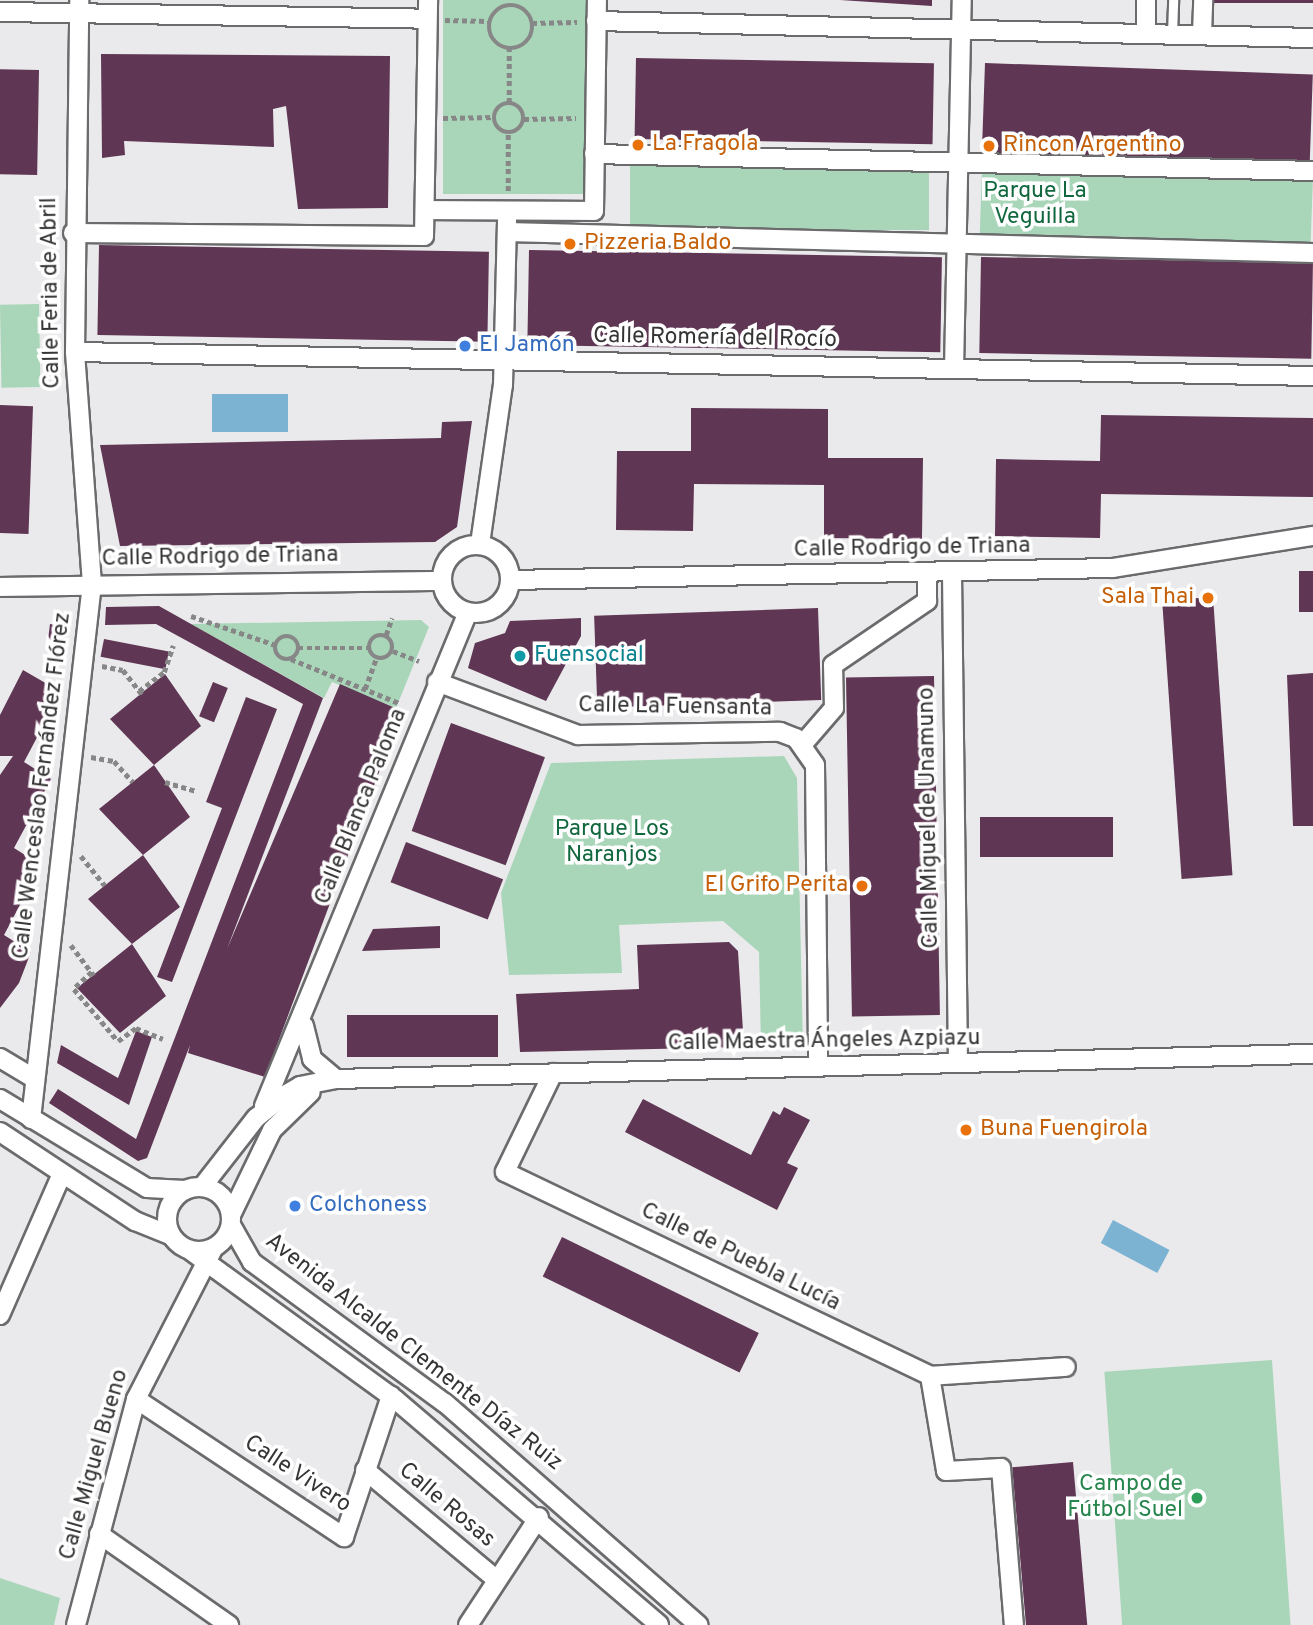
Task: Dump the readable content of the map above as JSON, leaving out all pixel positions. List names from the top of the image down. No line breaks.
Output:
{"streets":{"street":["Calle Feria de Abril","Calle Romería del Rocío","Calle Rodrigo de Triana","Calle La Fuensanta","Calle Wenceslao Fernández Flórez","Calle Blanca Paloma","Calle Miguel de Unamuno","Calle Maestra Ángeles Azpiazu","Calle de Puebla Lucía","Avenida Alcalde Clemente Díaz Ruiz","Calle Miguel Bueno","Calle Vivero","Calle Rosas"]},"crossings":[["Calle Feria de Abril","Calle Romería del Rocío"],["Calle Feria de Abril","Calle Rodrigo de Triana"],["Calle Feria de Abril","Calle Wenceslao Fernández Flórez"],["Calle Rodrigo de Triana","Calle Wenceslao Fernández Flórez"],["Calle Rodrigo de Triana","Calle Blanca Paloma"],["Calle Rodrigo de Triana","Calle Miguel de Unamuno"],["Calle La Fuensanta","Calle Blanca Paloma"],["Calle Blanca Paloma","Calle Maestra Ángeles Azpiazu"],["Calle Miguel de Unamuno","Calle Maestra Ángeles Azpiazu"],["Calle Maestra Ángeles Azpiazu","Calle de Puebla Lucía"],["Calle Maestra Ángeles Azpiazu","Avenida Alcalde Clemente Díaz Ruiz"],["Calle Maestra Ángeles Azpiazu","Calle Miguel Bueno"],["Avenida Alcalde Clemente Díaz Ruiz","Calle Miguel Bueno"],["Avenida Alcalde Clemente Díaz Ruiz","Calle Vivero"],["Calle Miguel Bueno","Calle Vivero"],["Calle Vivero","Calle Rosas"]],"parks":["Parque La Veguilla","Parque Los Naranjos"],"places":["La Fragola","Rincon Argentino","Pizzeria Baldo","El Jamón","Sala Thai","Fuensocial","El Grifo Perita","Buna Fuengirola","Colchoness","Campo de Fútbol Suel"]}
